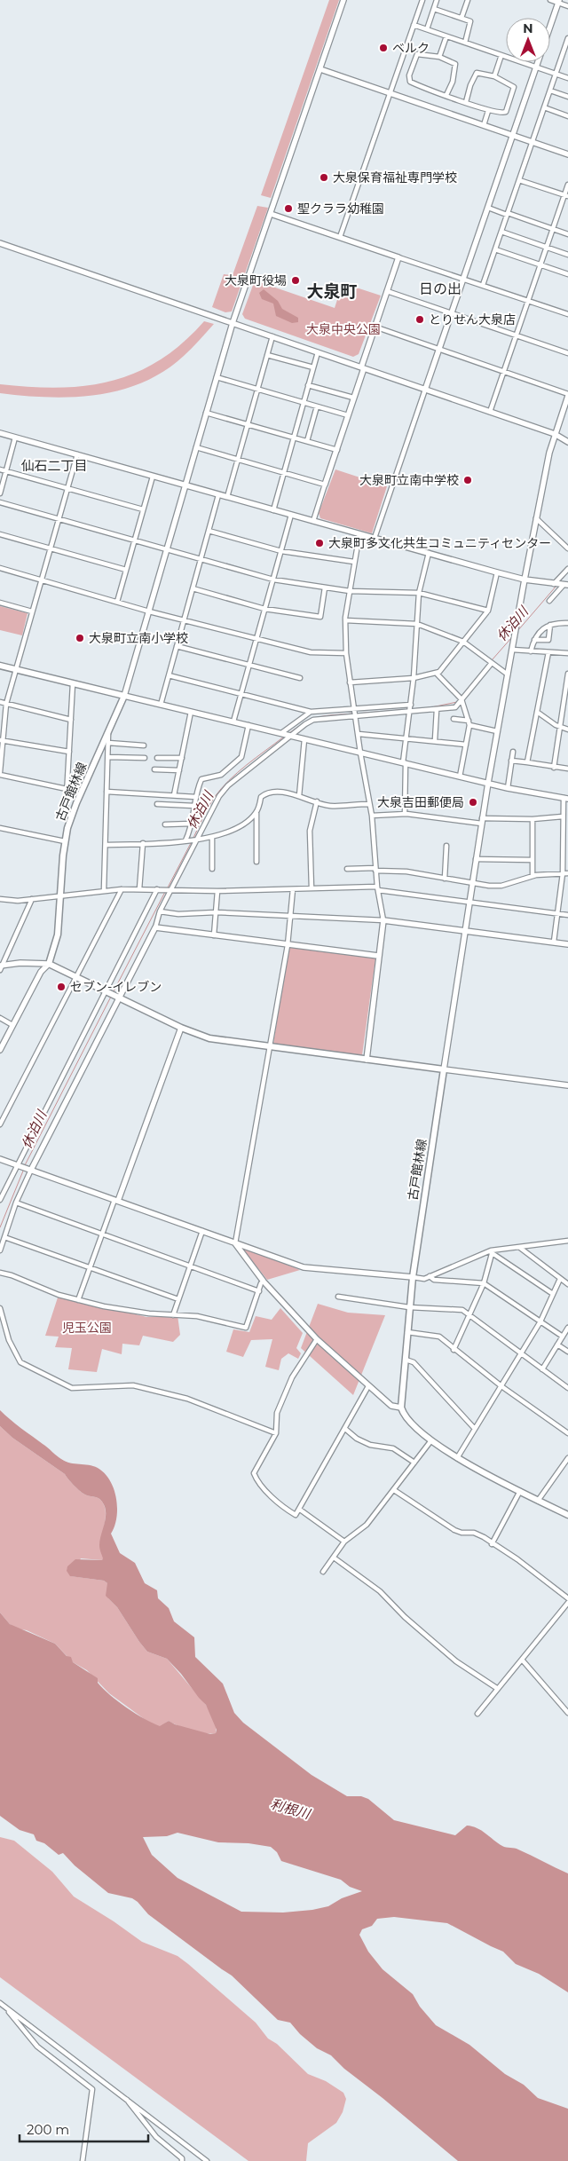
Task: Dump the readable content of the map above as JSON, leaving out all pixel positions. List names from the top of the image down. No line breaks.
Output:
{"streets":{"main road":["古戸館林線"]},"districts":["日の出","大泉町","仙石二丁目"],"water":["休泊川","利根川"],"parks":["大泉中央公園","児玉公園"],"places":["ベルク","大泉保育福祉専門学校","聖クララ幼稚園","大泉町役場","とりせん大泉店","大泉町立南中学校","大泉町多文化共生コミュニティセンター","大泉町立南小学校","大泉吉田郵便局","セブン-イレブン"],"scale_bar":"200 m","north":"top"}
